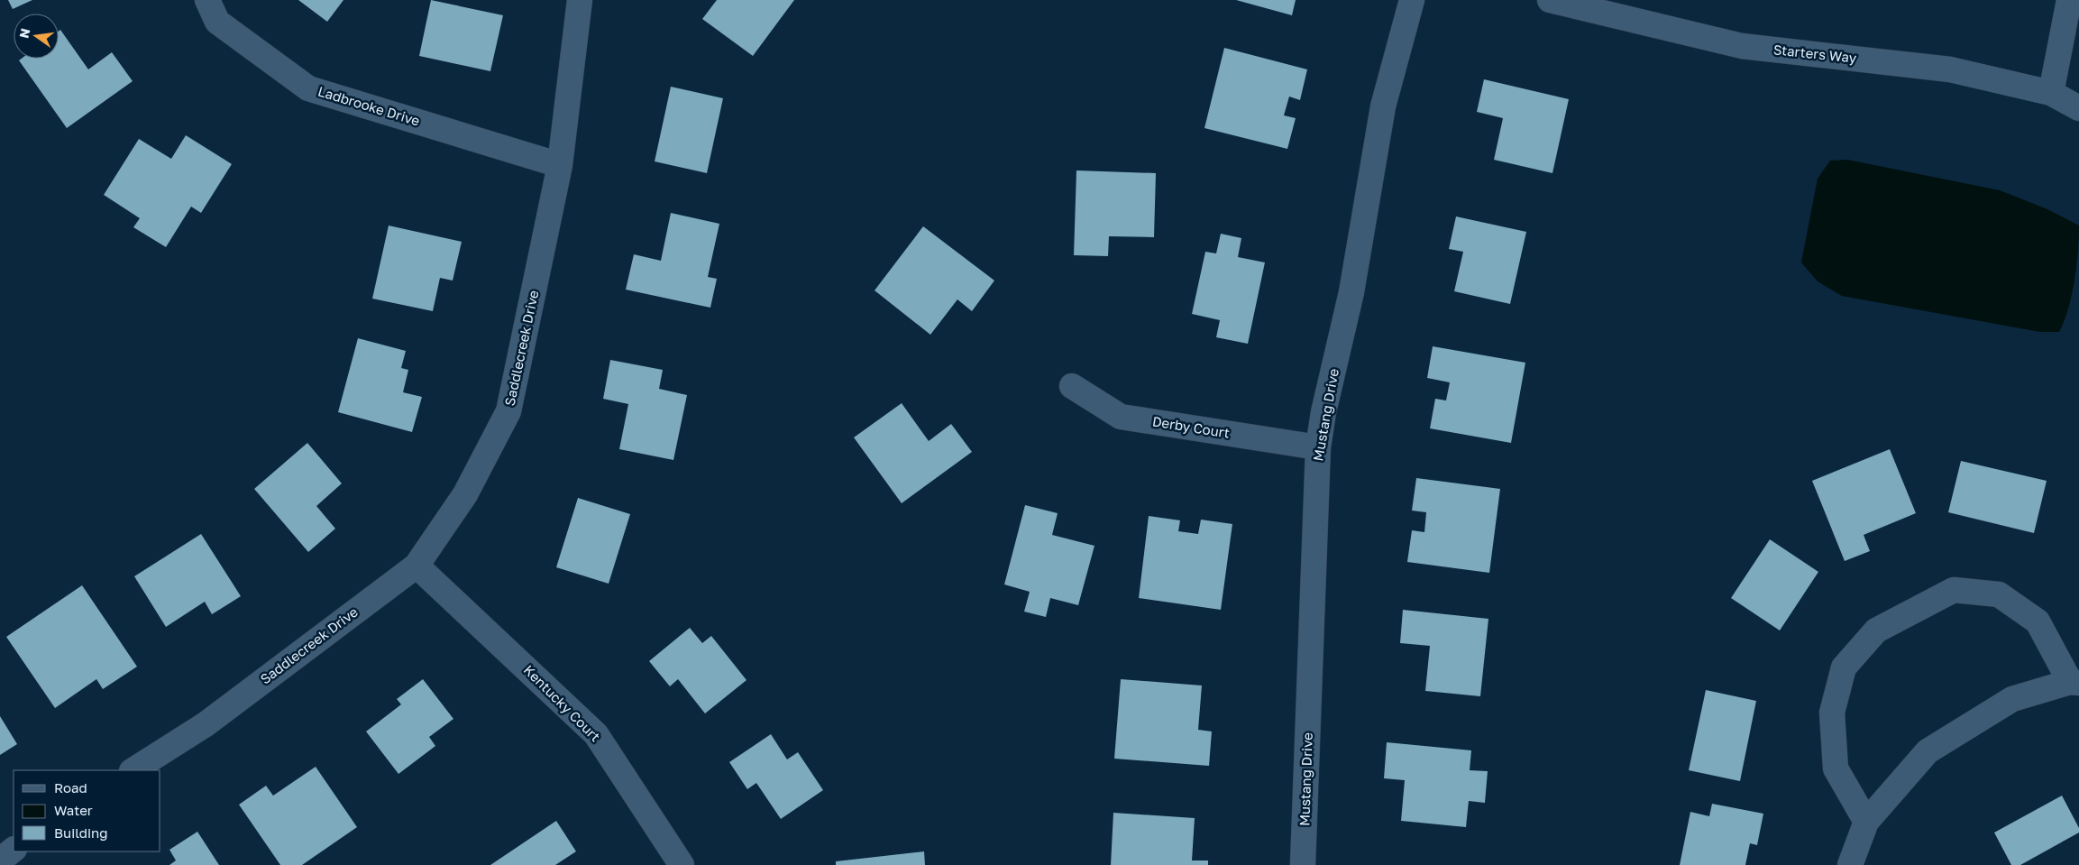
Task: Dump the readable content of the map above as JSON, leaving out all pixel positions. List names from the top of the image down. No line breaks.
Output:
{"streets":{"street":["Starters Way","Ladbrooke Drive","Saddlecreek Drive","Mustang Drive","Derby Court","Kentucky Court"]},"crossings":[["Ladbrooke Drive","Saddlecreek Drive"],["Saddlecreek Drive","Kentucky Court"],["Mustang Drive","Derby Court"]],"legend":["Road","Water","Building"],"north":"left"}
